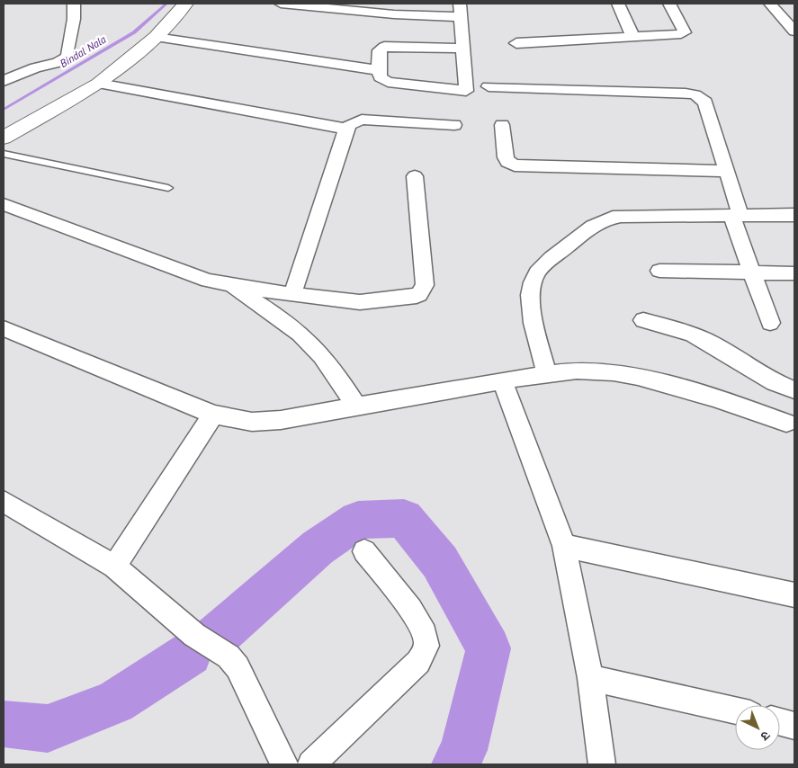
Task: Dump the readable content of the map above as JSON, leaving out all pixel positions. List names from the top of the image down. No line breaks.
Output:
{"water":["Bindal Nala"],"north":"bottom right"}
